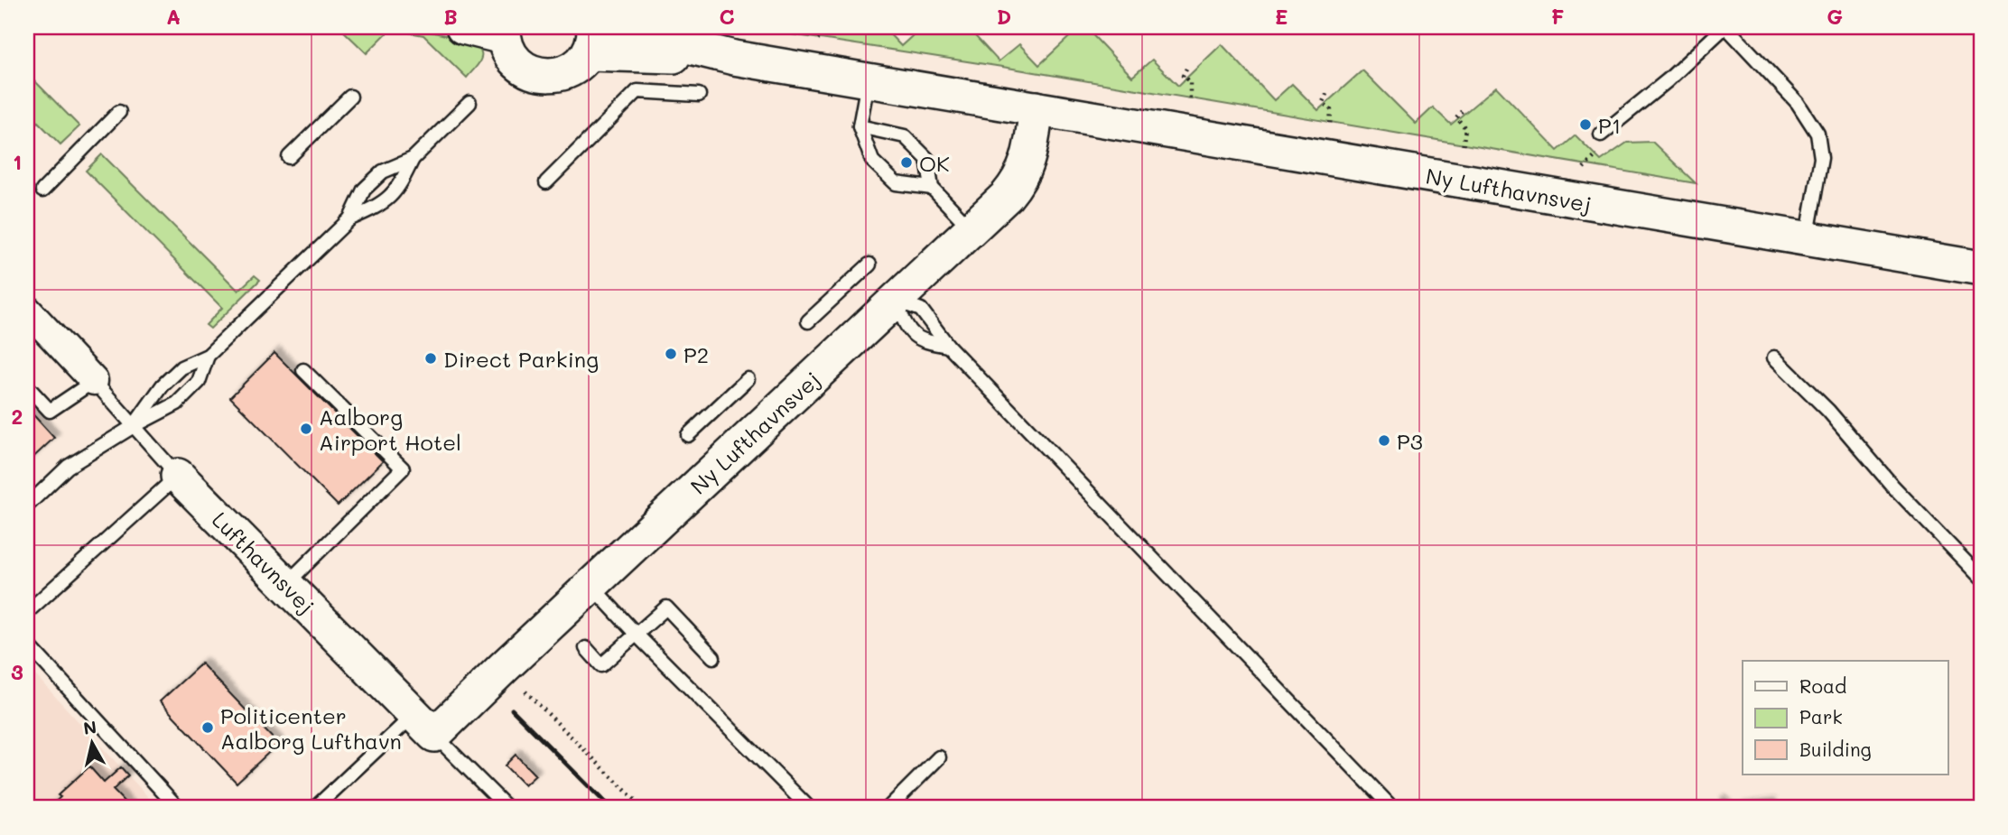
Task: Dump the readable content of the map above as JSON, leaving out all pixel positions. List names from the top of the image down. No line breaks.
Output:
{"streets":{"street":["Ny Lufthavnsvej","Lufthavnsvej"]},"crossings":[["Ny Lufthavnsvej","Lufthavnsvej"]],"places":["P1","OK","P2","Direct Parking","Aalborg Airport Hotel","P3","Politicenter Aalborg Lufthavn"],"legend":["Road","Park","Building"],"north":"top","grid":{"columns":["A","B","C","D","E","F","G"],"rows":["1","2","3"]}}
